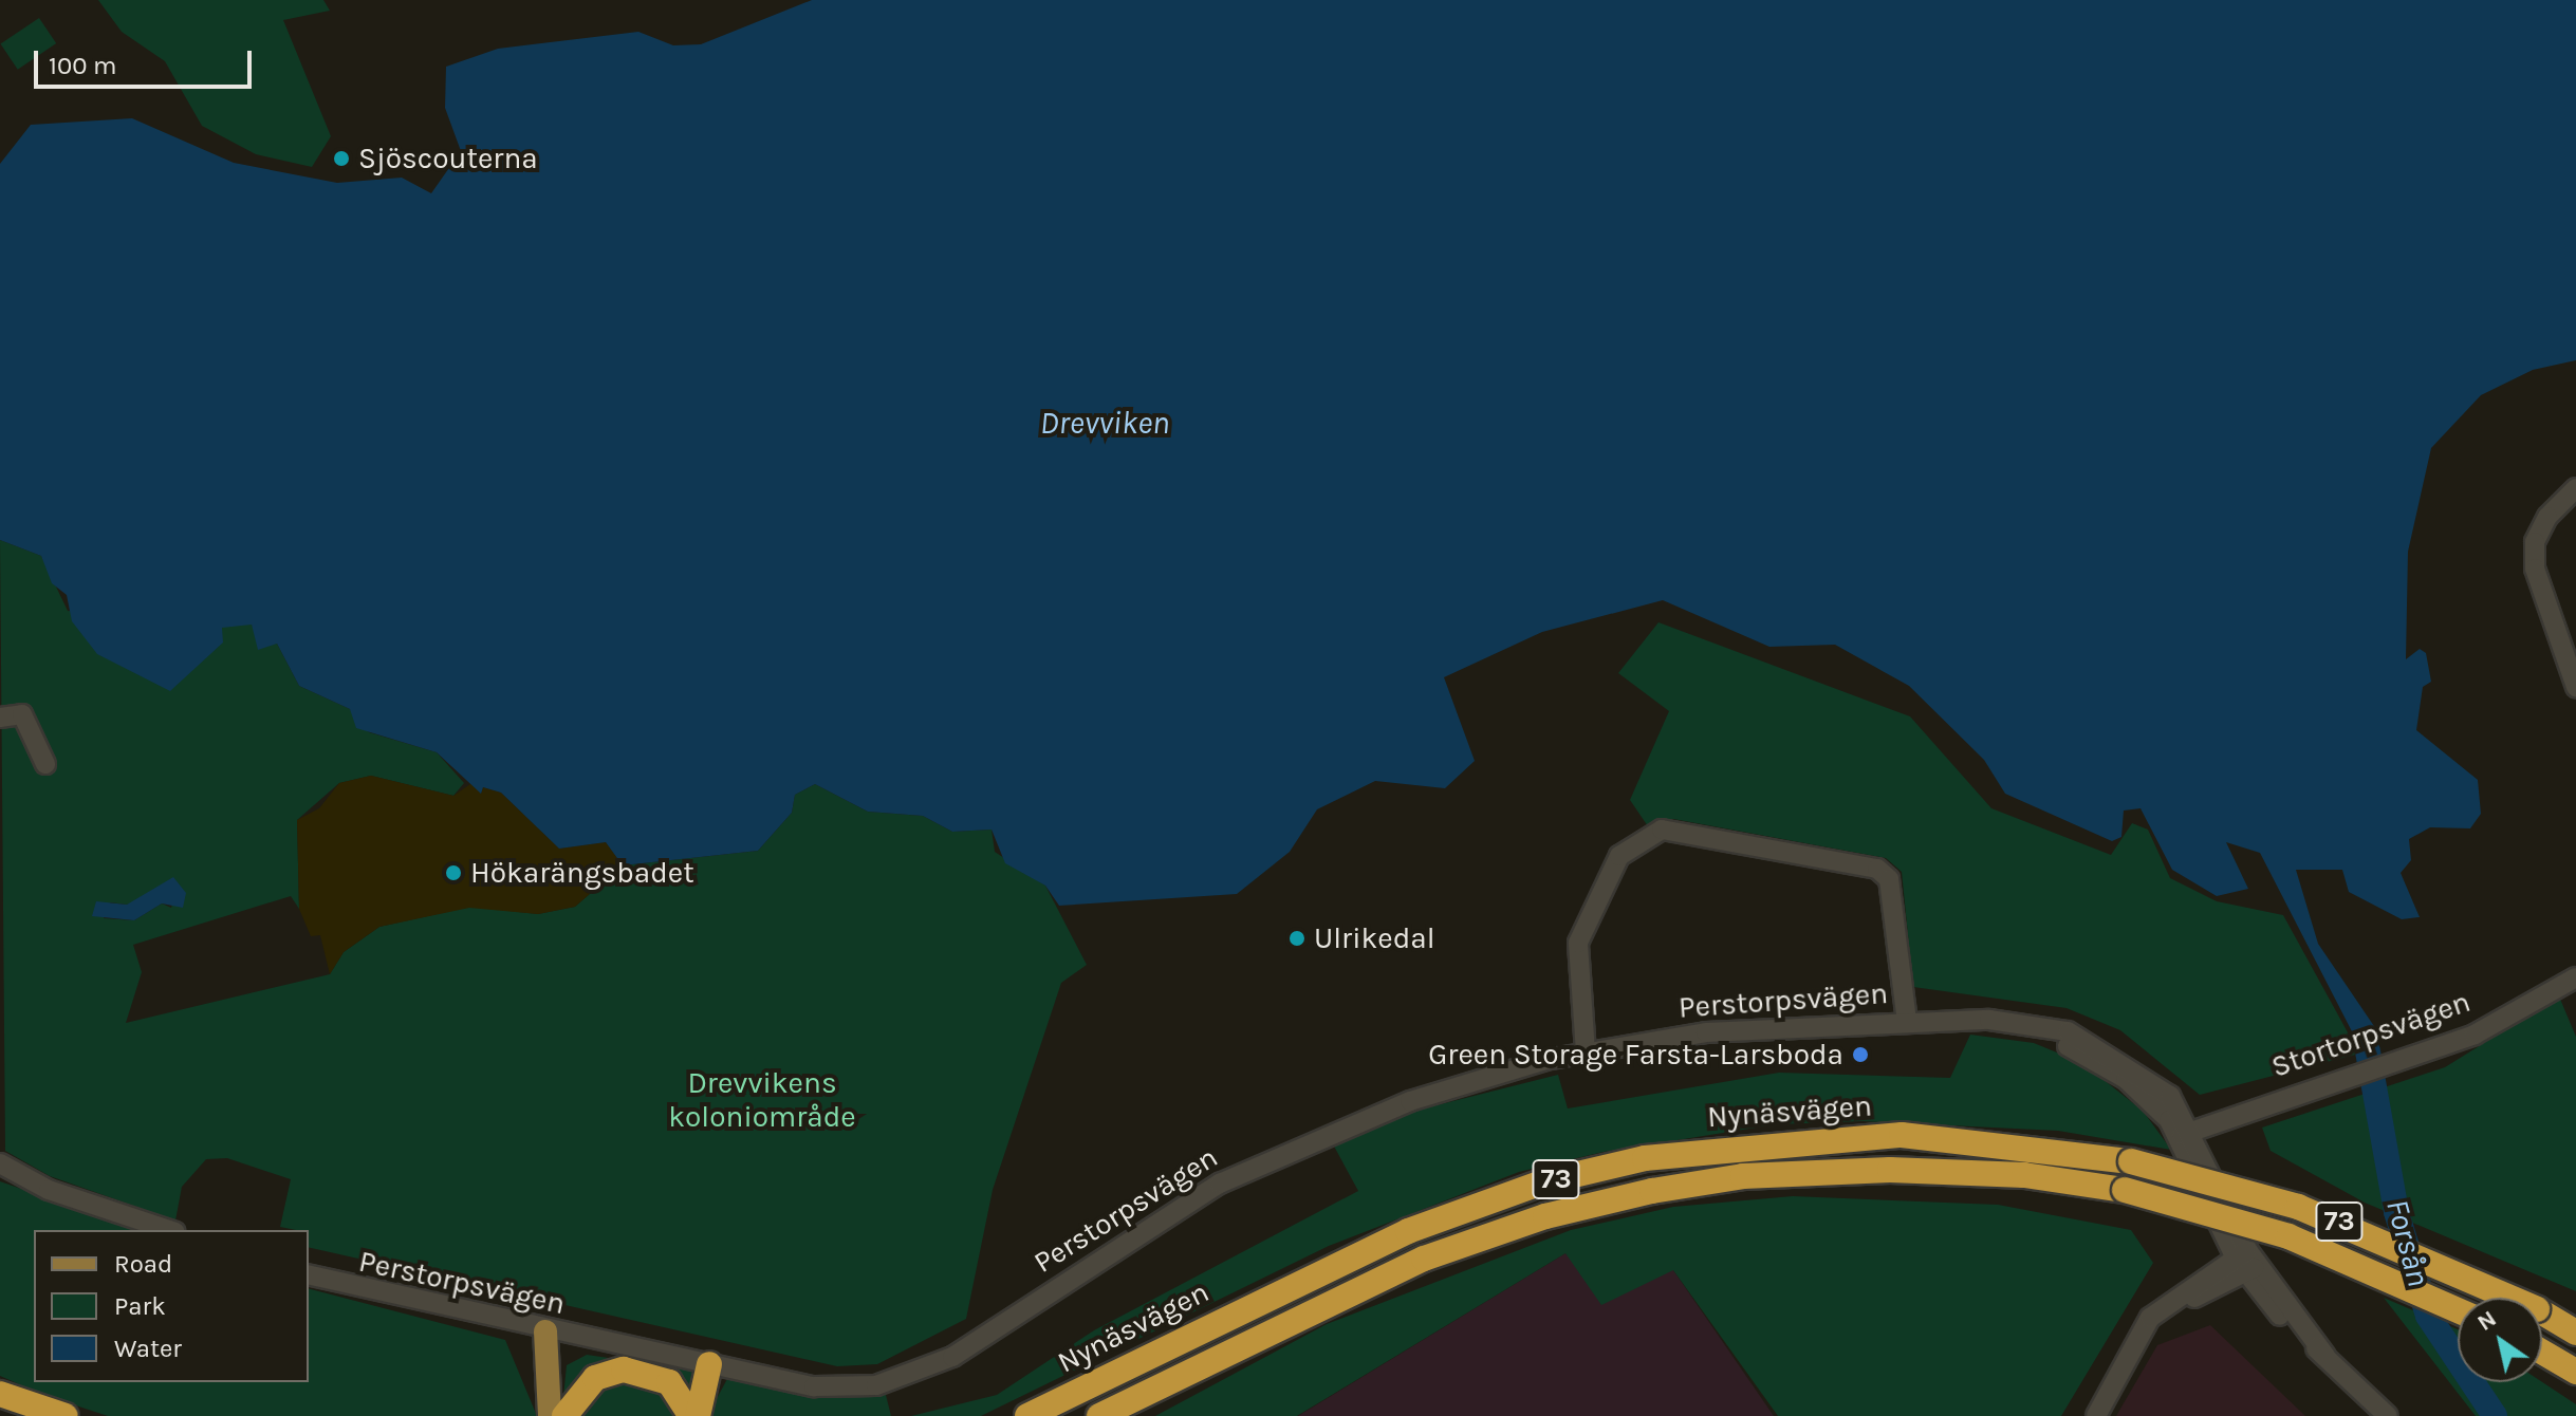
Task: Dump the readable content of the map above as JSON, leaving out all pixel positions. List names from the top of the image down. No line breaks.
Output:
{"streets":{"highway":["Nynäsvägen","73"],"street":["Perstorpsvägen","Stortorpsvägen"]},"crossings":[["Perstorpsvägen","Stortorpsvägen"]],"water":["Drevviken","Forsån"],"parks":["Drevvikens koloniområde"],"places":["Sjöscouterna","Hökarängsbadet","Ulrikedal","Green Storage Farsta-Larsboda"],"legend":["Road","Park","Water"],"scale_bar":"100 m","north":"top left"}
